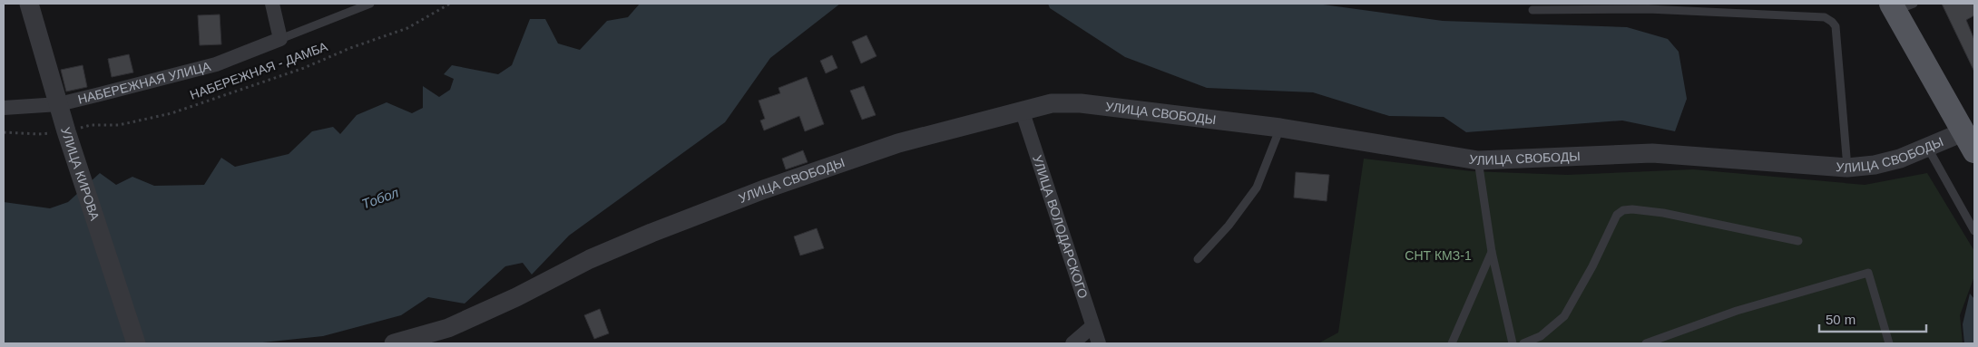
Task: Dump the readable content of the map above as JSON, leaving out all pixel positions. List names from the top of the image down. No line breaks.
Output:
{"streets":{"street":["НАБЕРЕЖНАЯ УЛИЦА","УЛИЦА СВОБОДЫ","УЛИЦА КИРОВА","УЛИЦА ВОЛОДАРСКОГО"],"path":["НАБЕРЕЖНАЯ - ДАМБА"]},"crossings":[["НАБЕРЕЖНАЯ - ДАМБА","УЛИЦА КИРОВА"],["НАБЕРЕЖНАЯ УЛИЦА","УЛИЦА КИРОВА"],["УЛИЦА СВОБОДЫ","УЛИЦА ВОЛОДАРСКОГО"]],"water":["Тобол"],"parks":["СНТ КМЗ-1"],"scale_bar":"50 m"}
